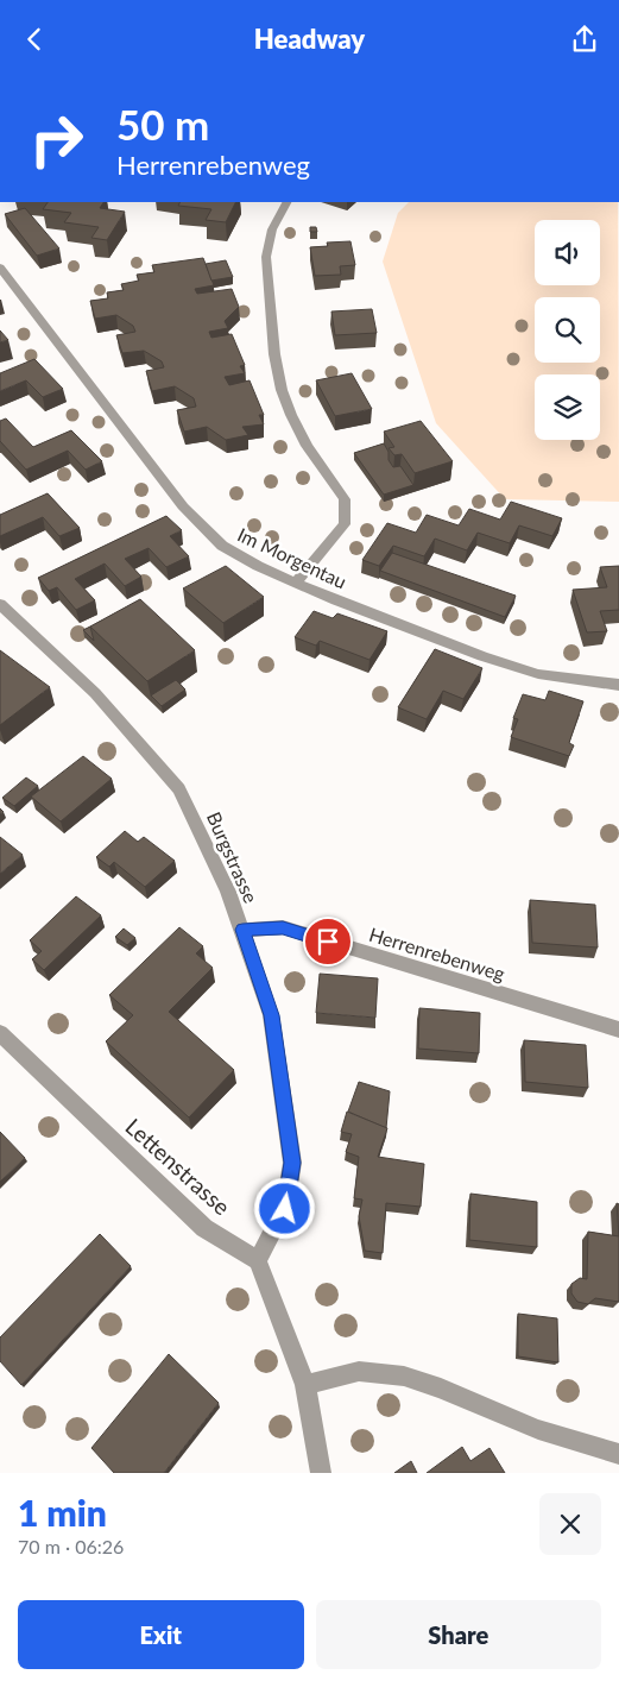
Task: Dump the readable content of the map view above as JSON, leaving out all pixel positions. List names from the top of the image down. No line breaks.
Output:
{"streets":{"street":["Im Morgentau","Burgstrasse","Herrenrebenweg","Lettenstrasse"]},"crossings":[["Burgstrasse","Herrenrebenweg"],["Burgstrasse","Lettenstrasse"]],"page":{"header":"Headway","turn":["50 m","Herrenrebenweg"],"heading":["1 min","70 m · 06:26"],"buttons":["Exit","Share"]}}
